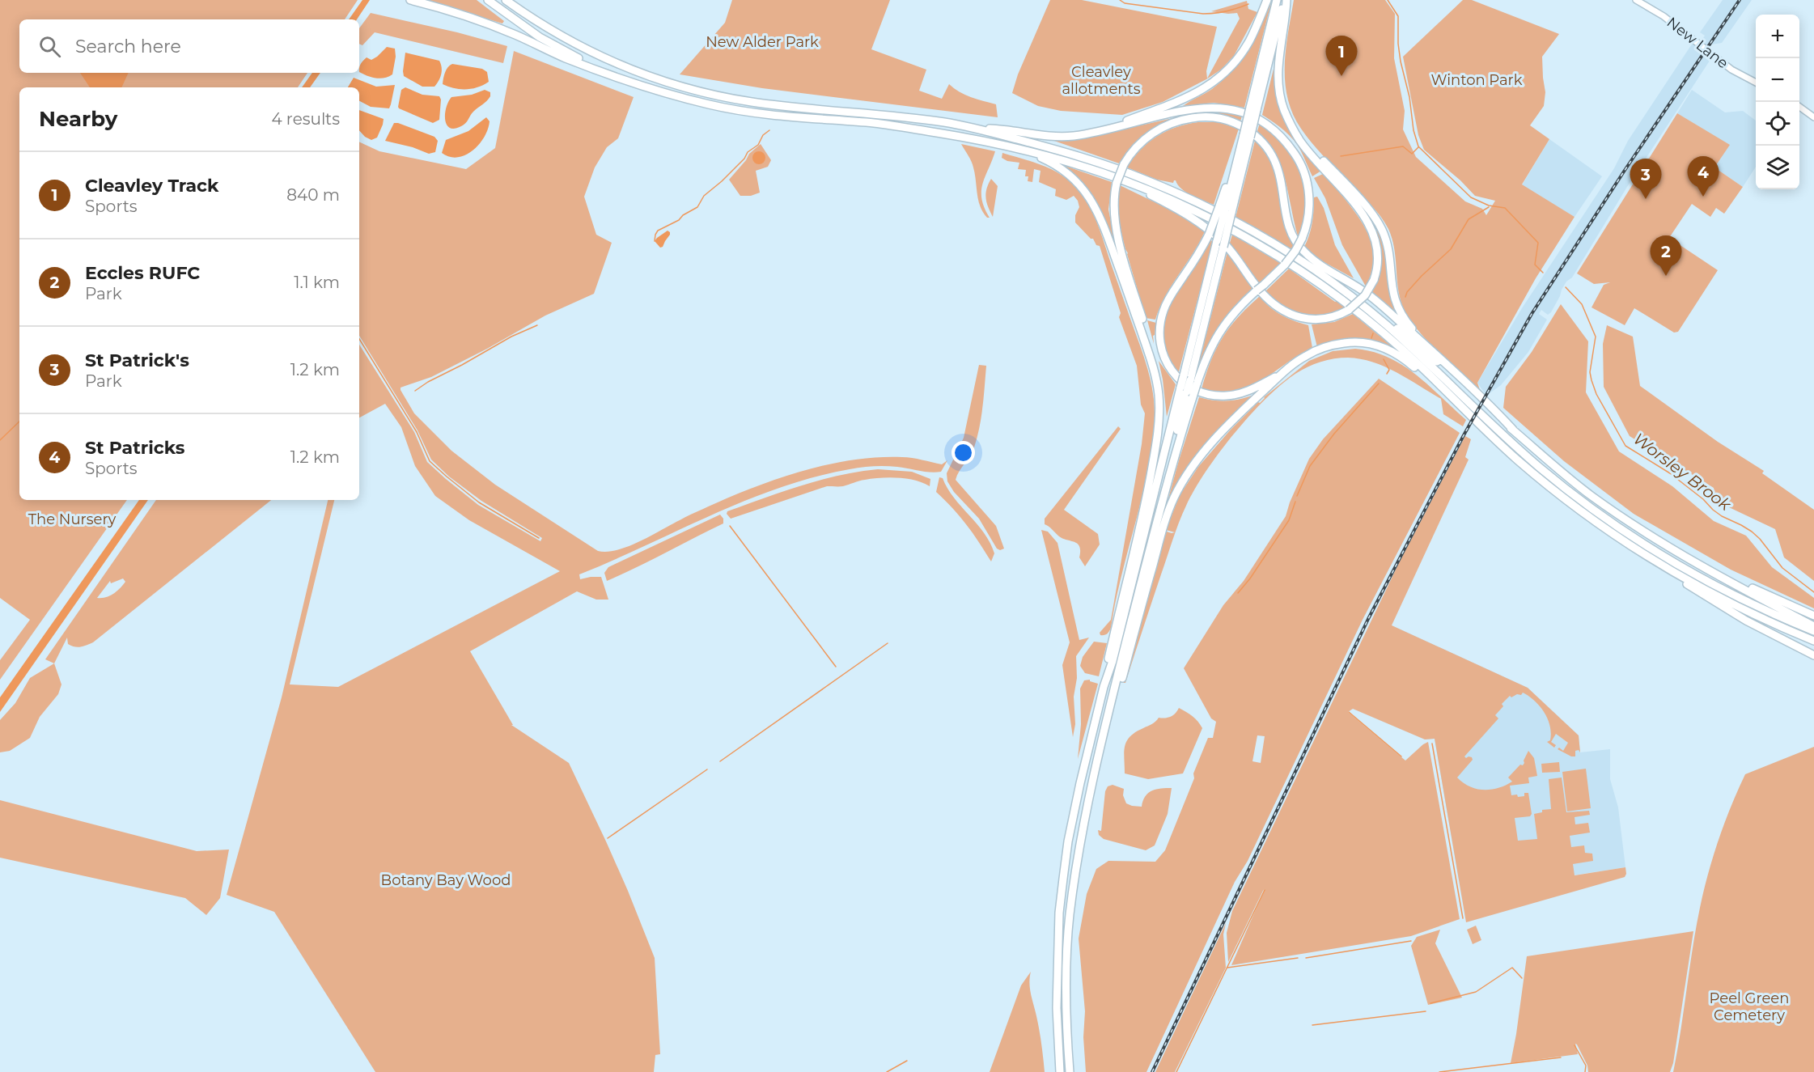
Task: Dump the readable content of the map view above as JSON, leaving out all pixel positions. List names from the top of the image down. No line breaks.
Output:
{"streets":{"street":["New Lane"]},"water":["Worsley Brook"],"parks":["New Alder Park","Cleavley allotments","Winton Park","The Nursery","Botany Bay Wood","Peel Green Cemetery"],"page":{"map_buttons":["+","−"],"search":"Search here","pins":["1","4","3","2"],"heading":["Nearby","4 results"],"list":[{"mark":"1","name":"Cleavley Track","note":"Sports","value":"840 m"},{"mark":"2","name":"Eccles RUFC","note":"Park","value":"1.1 km"},{"mark":"3","name":"St Patrick's","note":"Park","value":"1.2 km"},{"mark":"4","name":"St Patricks","note":"Sports","value":"1.2 km"}]}}
